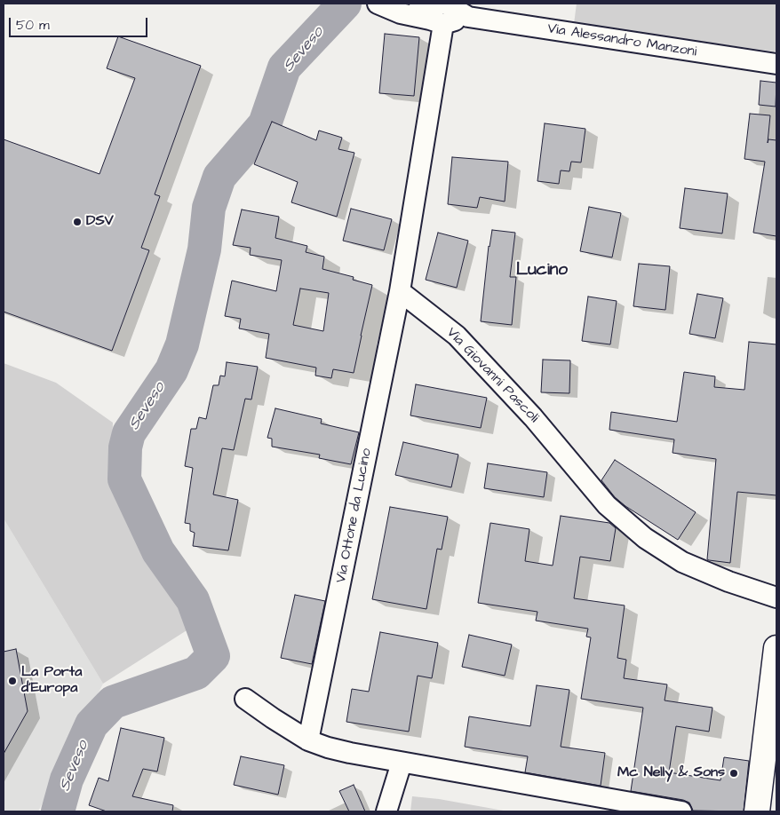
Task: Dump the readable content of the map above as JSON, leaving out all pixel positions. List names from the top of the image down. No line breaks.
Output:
{"streets":{"street":["Via Alessandro Manzoni","Via Giovanni Pascoli","Via Ottone da Lucino"]},"crossings":[["Via Giovanni Pascoli","Via Ottone da Lucino"]],"districts":["Lucino"],"water":["Seveso"],"places":["DSV","La Porta d'Europa","Mc Nelly & Sons"],"scale_bar":"50 m"}
